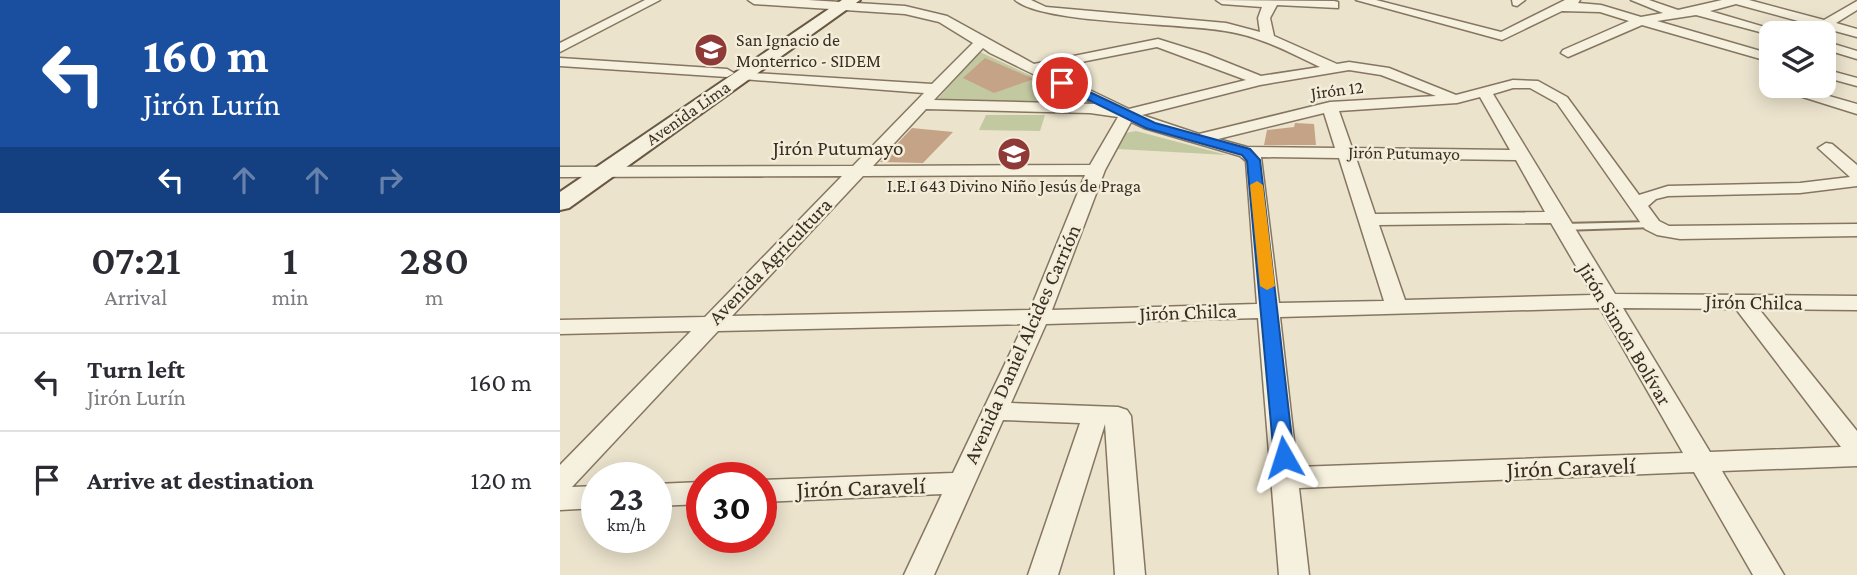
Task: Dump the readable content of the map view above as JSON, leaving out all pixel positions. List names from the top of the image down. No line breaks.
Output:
{"streets":{"main road":["Avenida Lima"],"street":["Jirón 12","Jirón Putumayo","Avenida Agricultura","Jirón Chilca","Jirón Simón Bolívar","Avenida Daniel Alcides Carrión","Jirón Caravelí"]},"crossings":[["Jirón 12","Jirón Putumayo"],["Jirón 12","Jirón Simón Bolívar"],["Avenida Lima","Jirón Putumayo"],["Jirón Putumayo","Avenida Agricultura"],["Jirón Putumayo","Jirón Simón Bolívar"],["Jirón Putumayo","Avenida Daniel Alcides Carrión"],["Avenida Agricultura","Jirón Chilca"],["Jirón Chilca","Jirón Simón Bolívar"],["Jirón Chilca","Avenida Daniel Alcides Carrión"],["Jirón Simón Bolívar","Jirón Caravelí"],["Avenida Daniel Alcides Carrión","Jirón Caravelí"]],"places":{"school or university":["San Ignacio de Monterrico - SIDEM","I.E.I 643 Divino Niño Jesús de Praga"]},"page":{"turn":["160 m","Jirón Lurín"],"eta":["07:21","Arrival","1","min","280","m"],"list":[{"name":"Turn left","note":"Jirón Lurín","value":"160 m"},{"name":"Arrive at destination","value":"120 m"}],"speed":"23 km/h","limit":"30"}}
